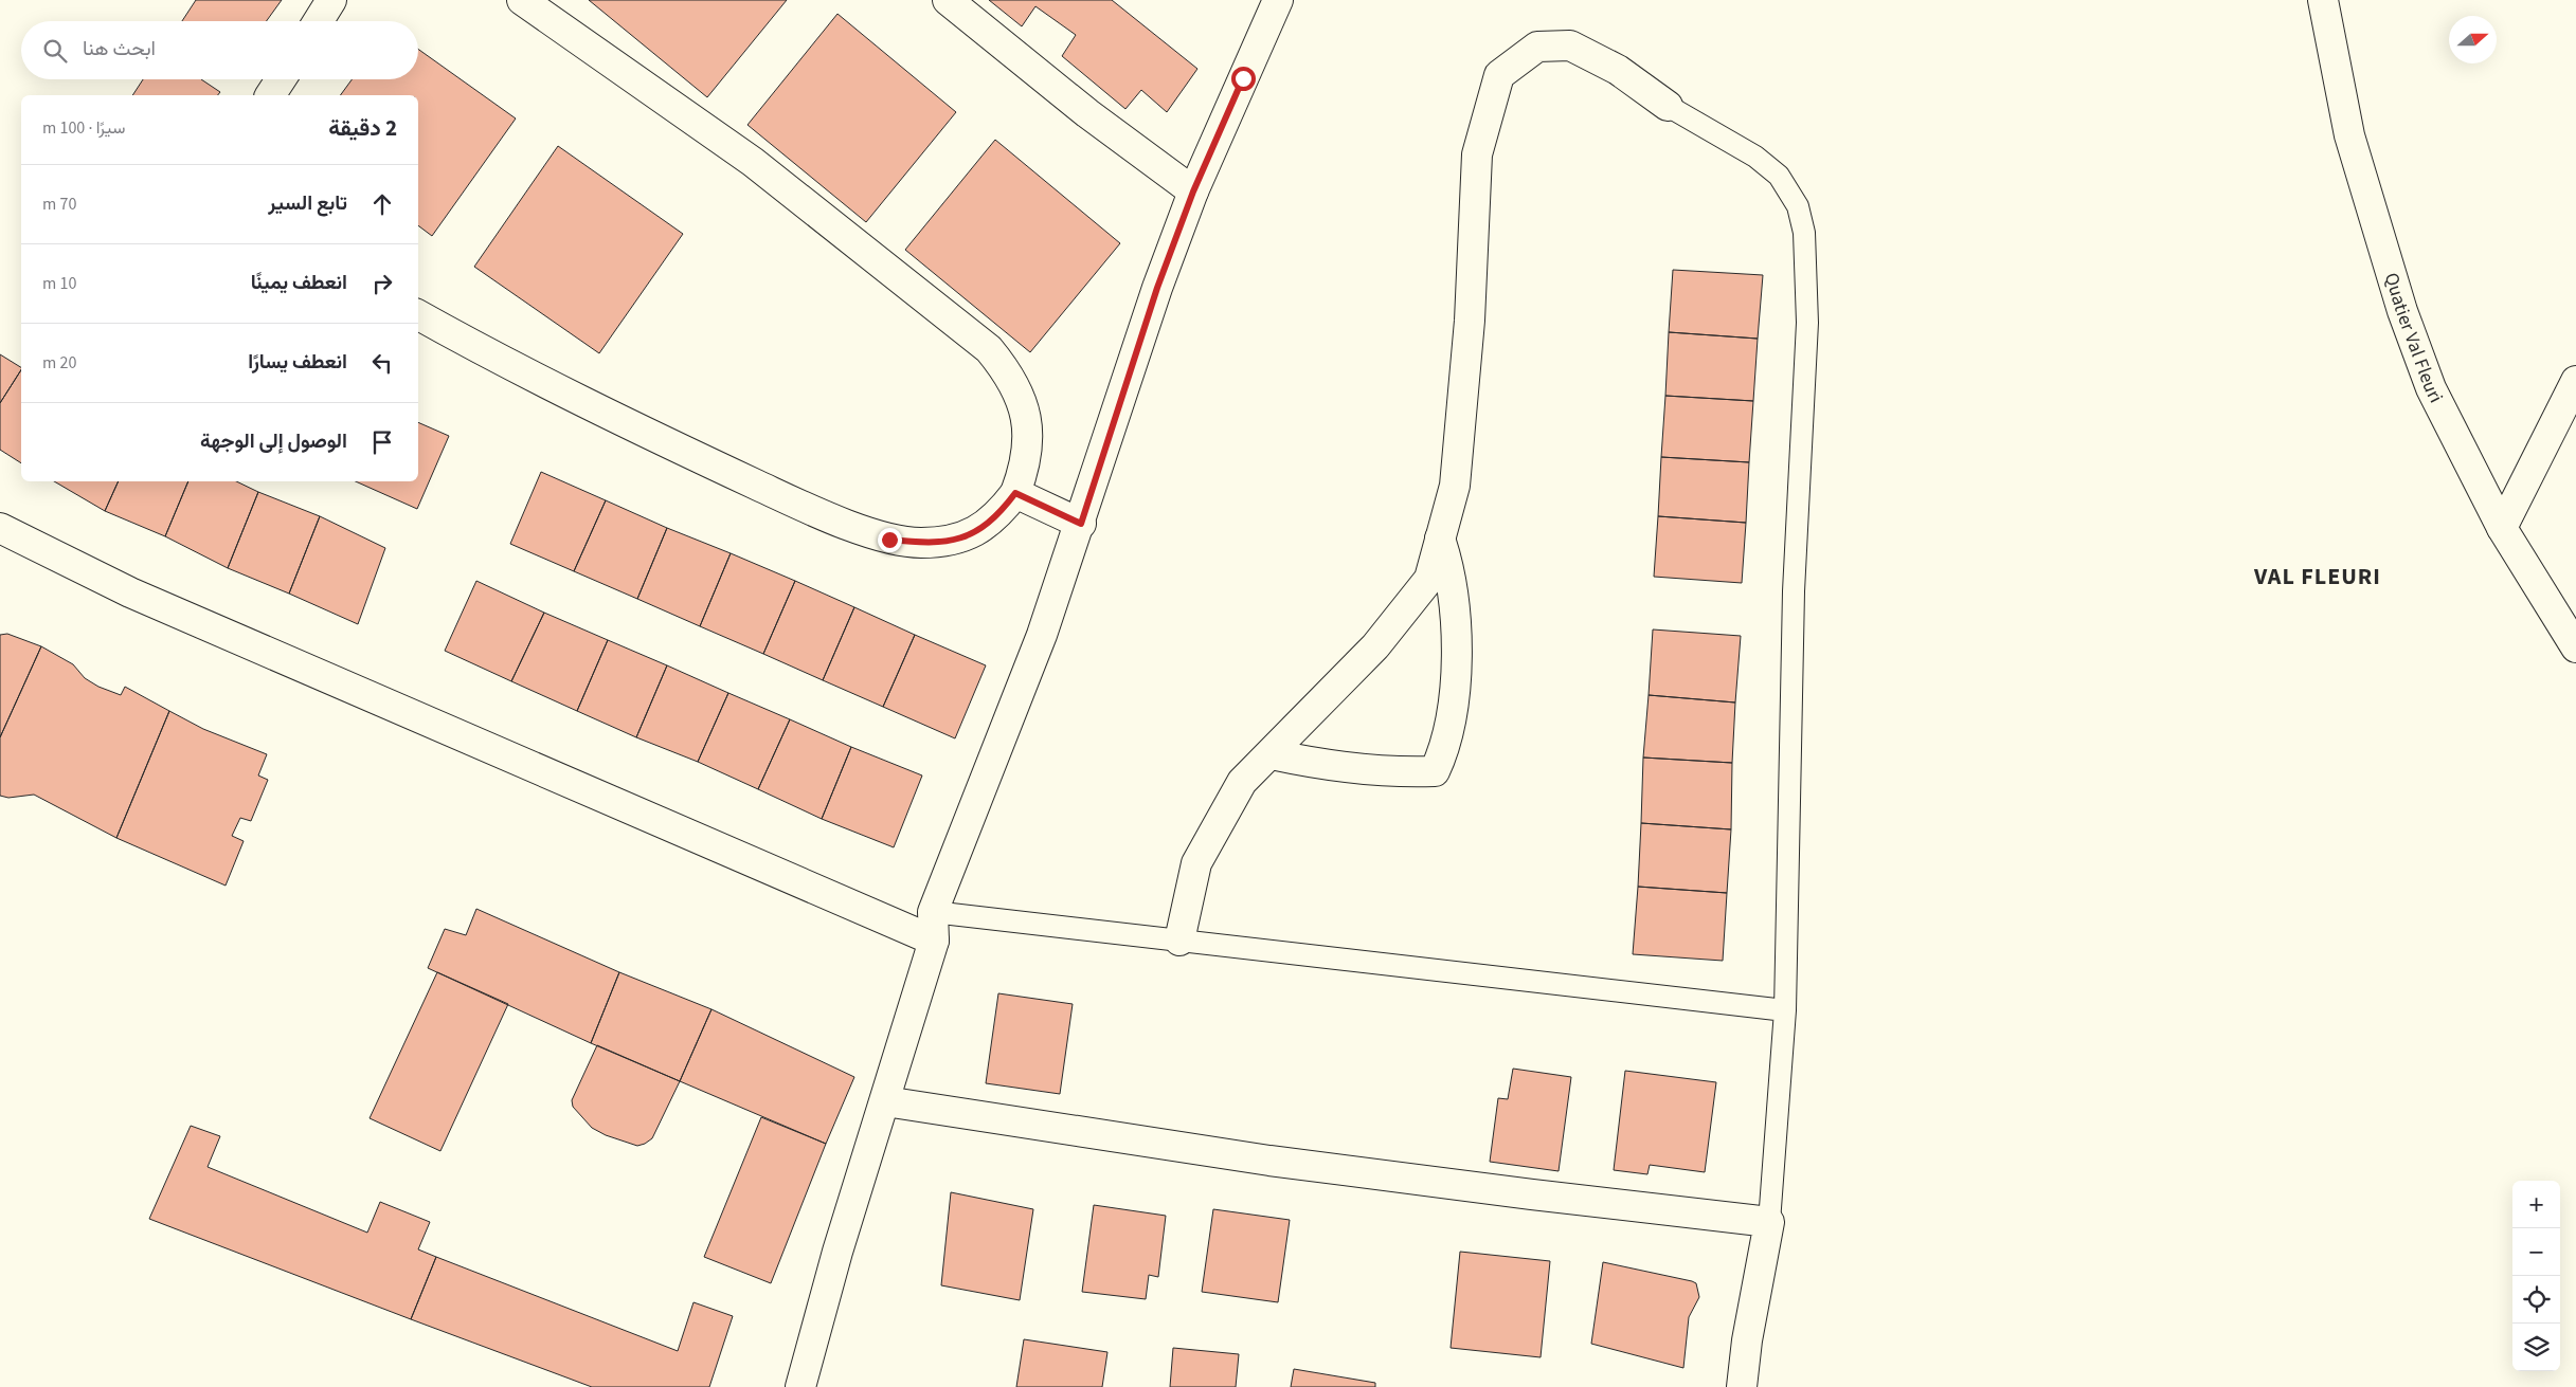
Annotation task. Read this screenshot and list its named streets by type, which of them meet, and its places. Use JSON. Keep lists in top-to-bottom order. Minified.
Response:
{"streets":{"street":["Quatier Val Fleuri"]},"districts":["VAL FLEURI"],"north":"right","page":{"search":"ابحث هنا","heading":["2 دقيقة","سيرًا · 100 m"],"list":[["تابع السير","70 m"],["انعطف يمينًا","10 m"],["انعطف يسارًا","20 m"],"الوصول إلى الوجهة"],"map_buttons":["+","−"]}}
